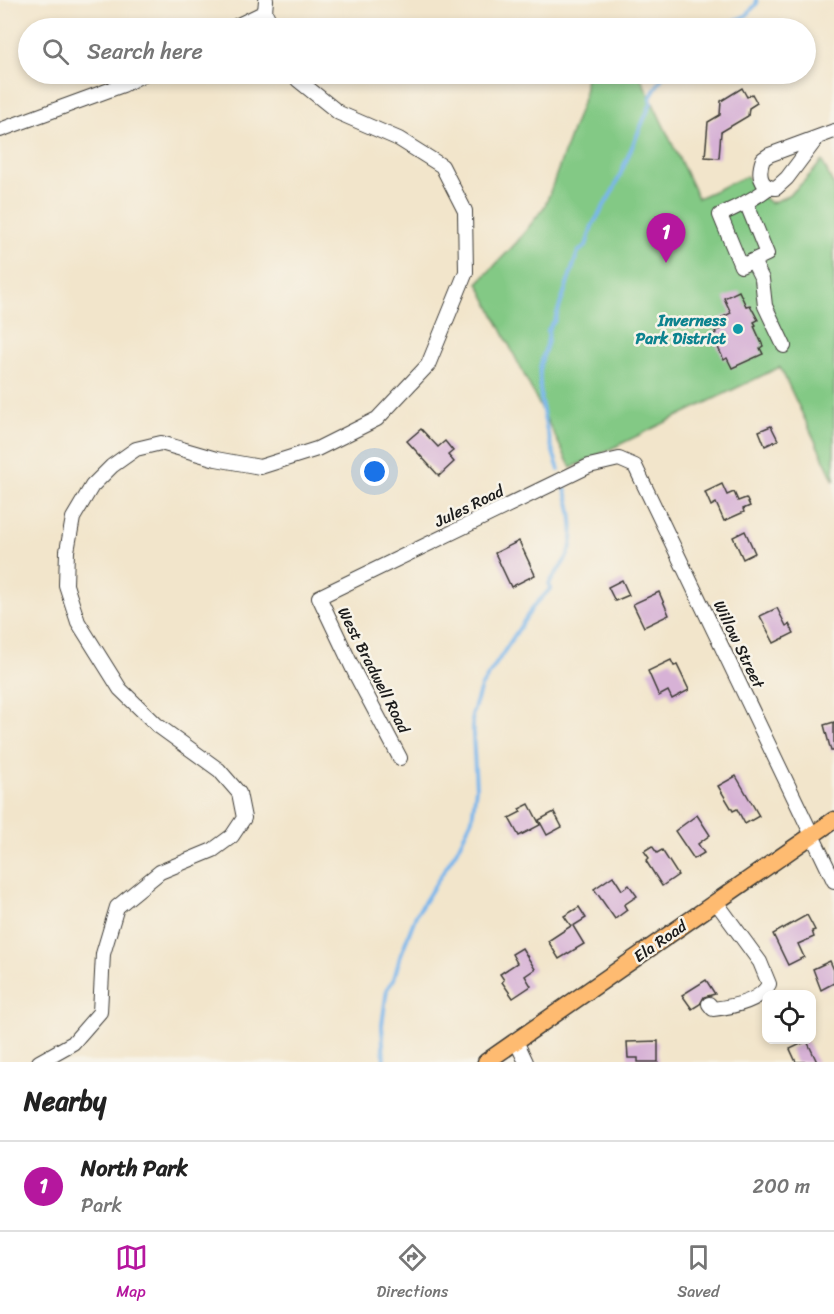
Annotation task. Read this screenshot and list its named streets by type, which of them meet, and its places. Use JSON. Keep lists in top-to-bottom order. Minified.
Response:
{"streets":{"main road":["Ela Road"],"street":["Jules Road","Willow Street","West Bradwell Road"]},"crossings":[["Jules Road","Willow Street"],["Jules Road","West Bradwell Road"],["Willow Street","Ela Road"]],"places":["Inverness Park District"],"page":{"search":"Search here","pins":"1","heading":"Nearby","list":[{"mark":"1","name":"North Park","note":"Park","value":"200 m"}],"nav":["Map","Directions","Saved"]}}
